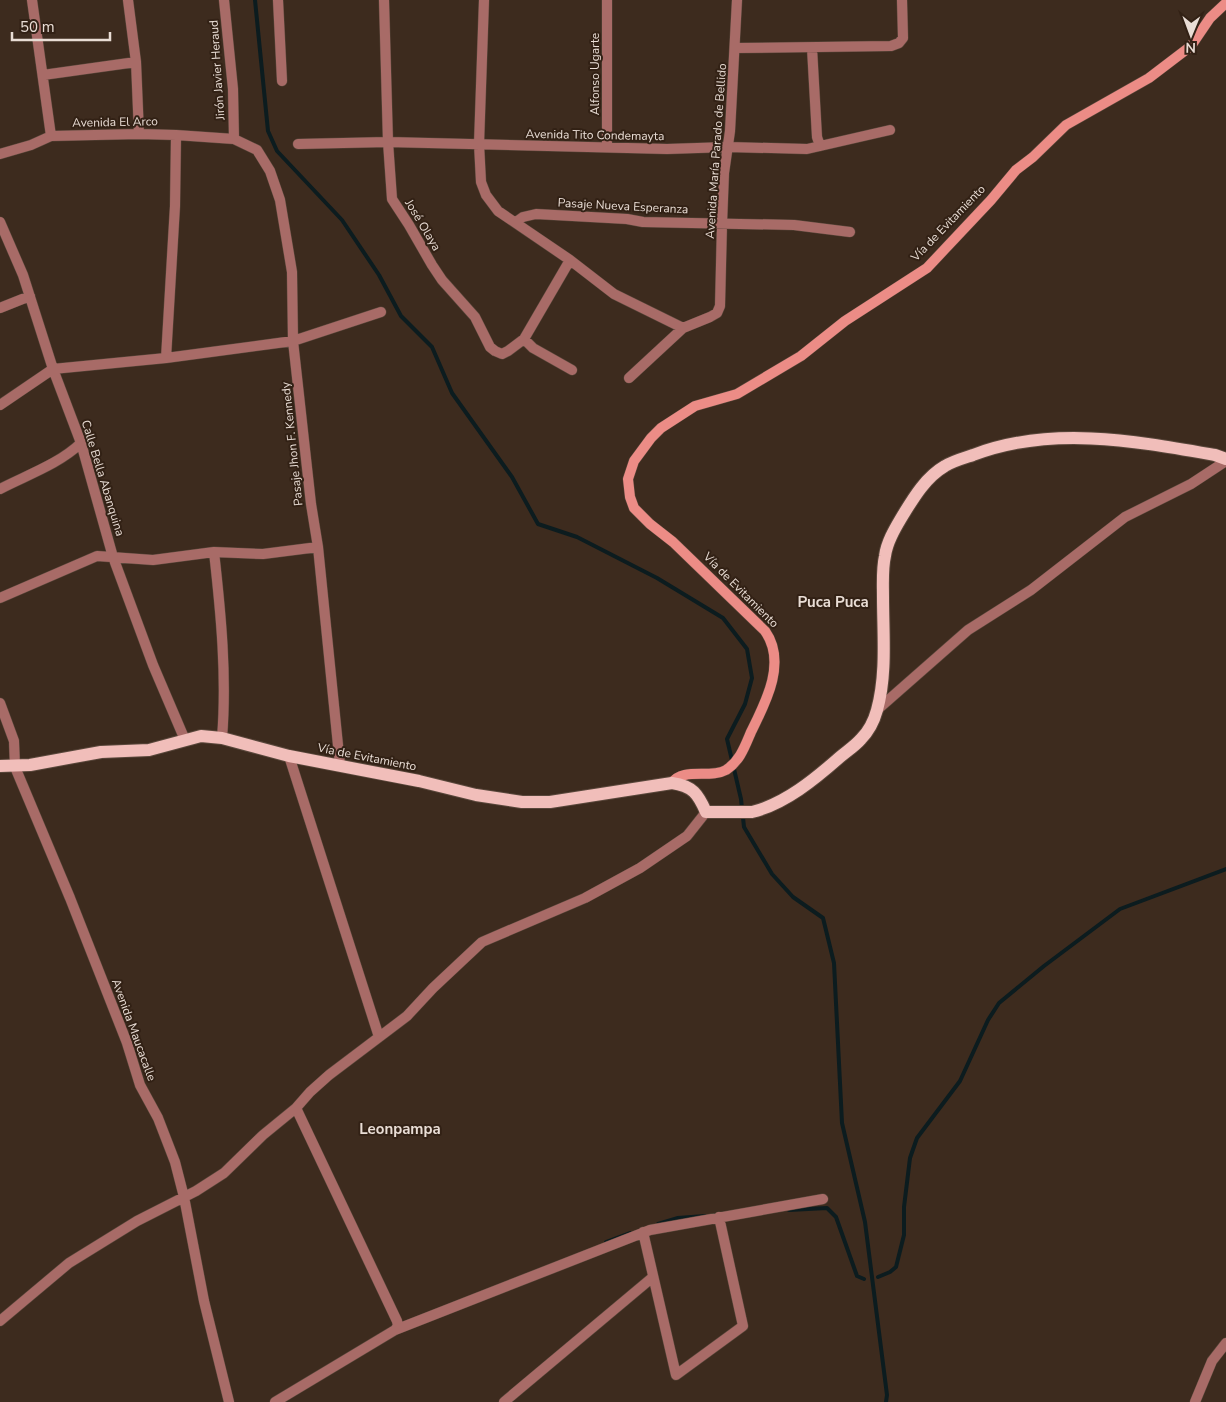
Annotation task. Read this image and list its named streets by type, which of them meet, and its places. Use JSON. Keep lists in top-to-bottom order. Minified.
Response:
{"streets":{"main road":["Vía de Evitamiento"],"street":["Jirón Javier Heraud","Alfonso Ugarte","Avenida El Arco","Avenida Tito Condemayta","Avenida María Parado de Bellido","Pasaje Nueva Esperanza","José Olaya","Pasaje Jhon F. Kennedy","Calle Bella Abanquina","Avenida Maucacalle"]},"crossings":[["Jirón Javier Heraud","Avenida El Arco"],["Jirón Javier Heraud","Pasaje Jhon F. Kennedy"],["Alfonso Ugarte","Avenida Tito Condemayta"],["Avenida El Arco","Pasaje Jhon F. Kennedy"],["Avenida Tito Condemayta","Avenida María Parado de Bellido"],["Avenida Tito Condemayta","José Olaya"],["Avenida María Parado de Bellido","Pasaje Nueva Esperanza"],["Vía de Evitamiento","Pasaje Jhon F. Kennedy"],["Vía de Evitamiento","Calle Bella Abanquina"],["Vía de Evitamiento","Avenida Maucacalle"]],"districts":["Puca Puca","Leonpampa"],"scale_bar":"50 m","north":"bottom"}
